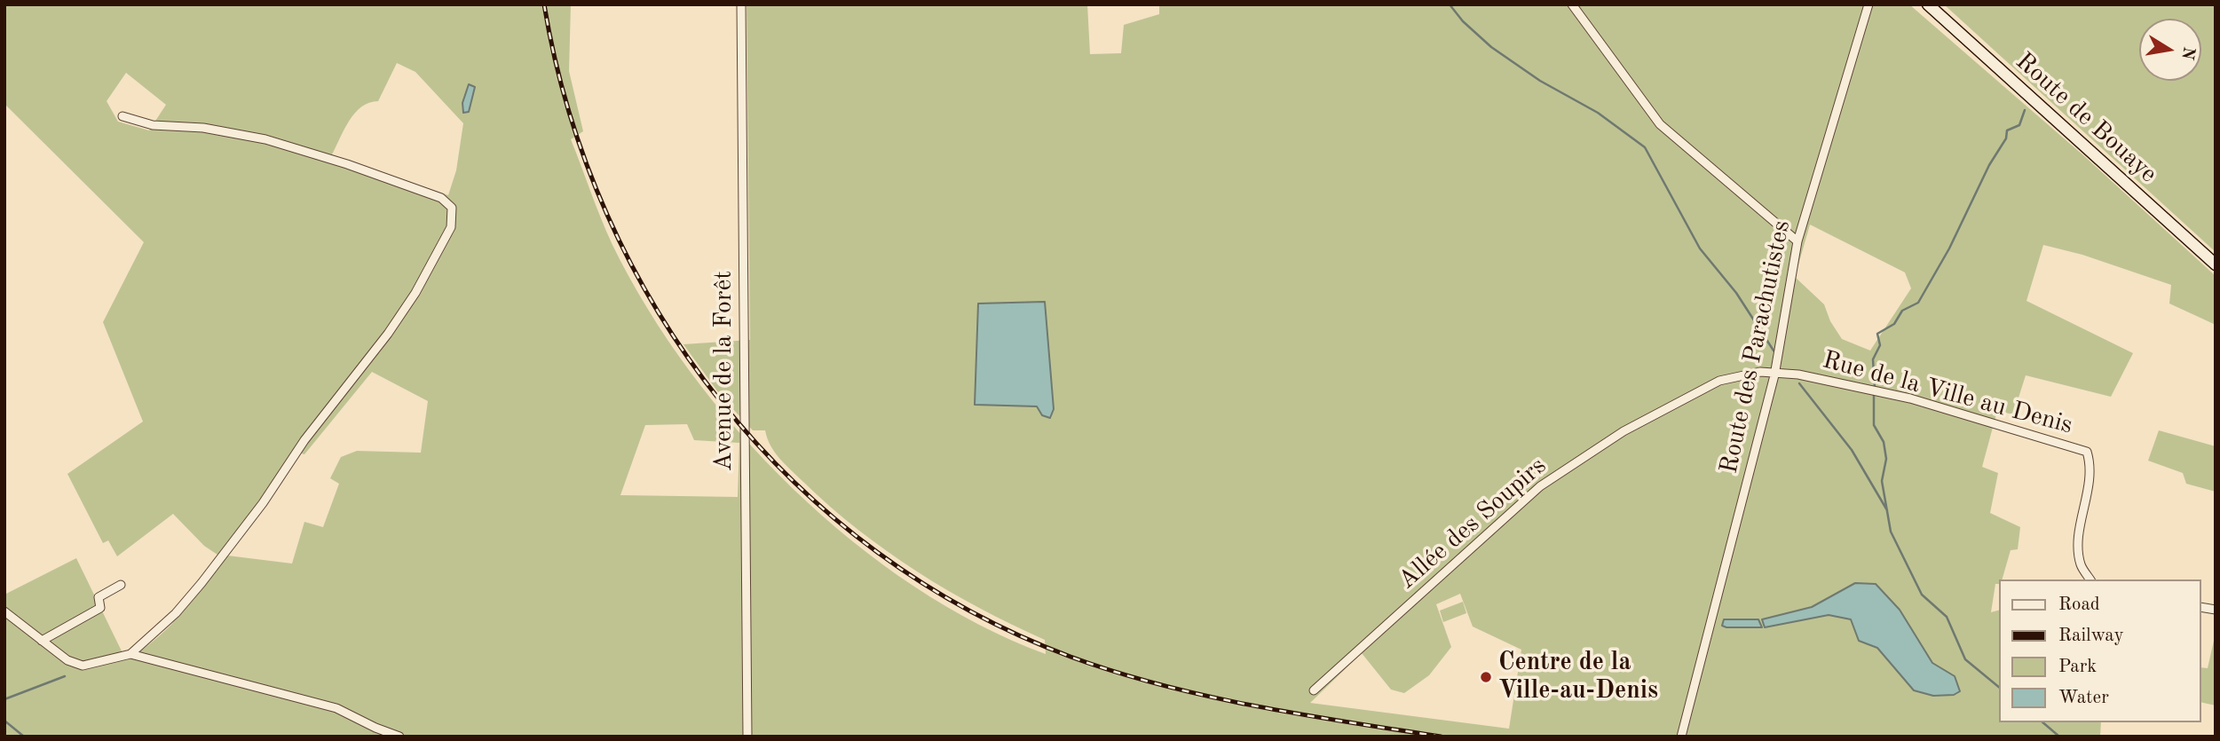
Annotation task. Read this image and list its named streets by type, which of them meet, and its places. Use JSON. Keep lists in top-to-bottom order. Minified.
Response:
{"streets":{"main road":["Route de Bouaye"],"street":["Route des Parachutistes","Avenue de la Forêt","Rue de la Ville au Denis","Allée des Soupirs"]},"crossings":[["Route des Parachutistes","Rue de la Ville au Denis"],["Route des Parachutistes","Allée des Soupirs"],["Rue de la Ville au Denis","Allée des Soupirs"]],"places":["Centre de la Ville-au-Denis"],"legend":["Road","Railway","Park","Water"],"north":"right"}
